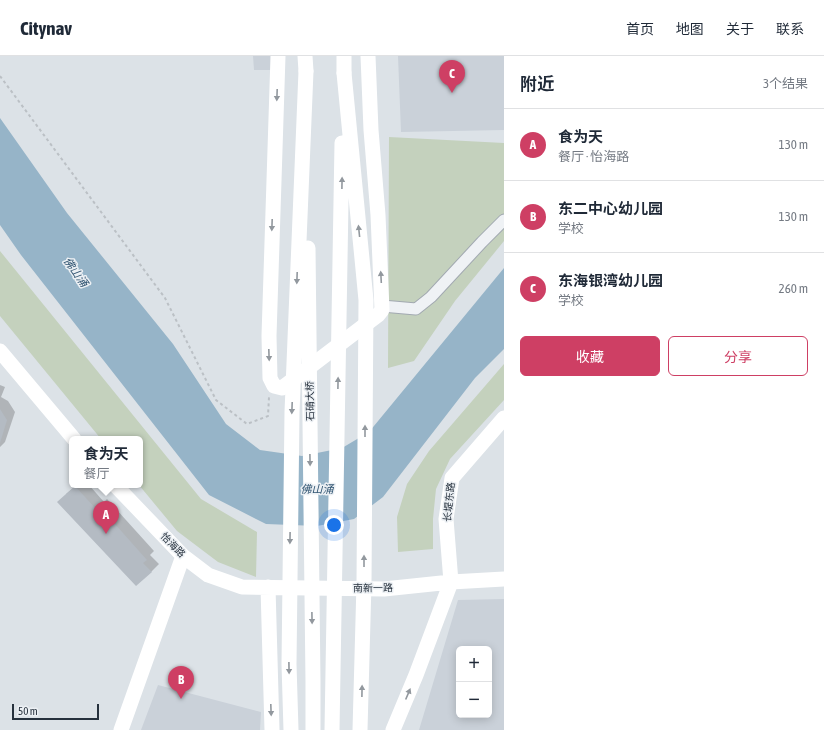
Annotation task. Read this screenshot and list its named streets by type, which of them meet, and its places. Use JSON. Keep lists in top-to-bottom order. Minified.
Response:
{"streets":{"main road":["石𬒔大桥","长堤东路","怡海路","南新一路"]},"crossings":[["长堤东路","南新一路"],["怡海路","南新一路"]],"water":["佛山涌"],"scale_bar":"50 m","page":{"header":"Citynav","nav":["首页","地图","关于","联系"],"heading":["附近","3个结果"],"pins":["C","A","B"],"list":[{"mark":"A","name":"食为天","note":"餐厅 · 怡海路","value":"130 m"},{"mark":"B","name":"东二中心幼儿园","note":"学校","value":"130 m"},{"mark":"C","name":"东海银湾幼儿园","note":"学校","value":"260 m"}],"buttons":["收藏","分享"],"popup":["食为天","餐厅"],"map_buttons":["+","−"],"scale":"50 m"}}
